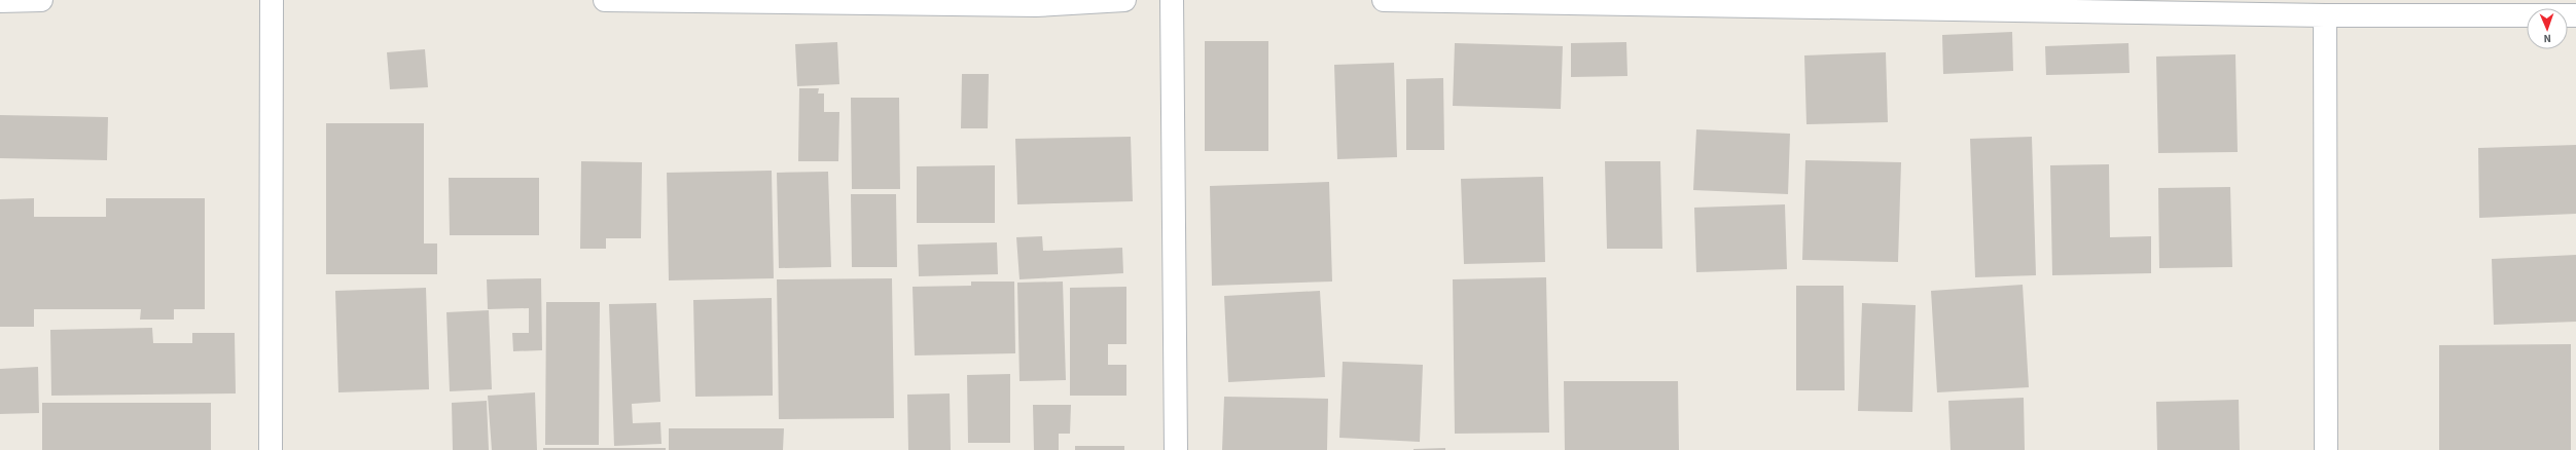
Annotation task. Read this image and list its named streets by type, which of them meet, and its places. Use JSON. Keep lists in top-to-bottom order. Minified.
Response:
{"north":"bottom"}
